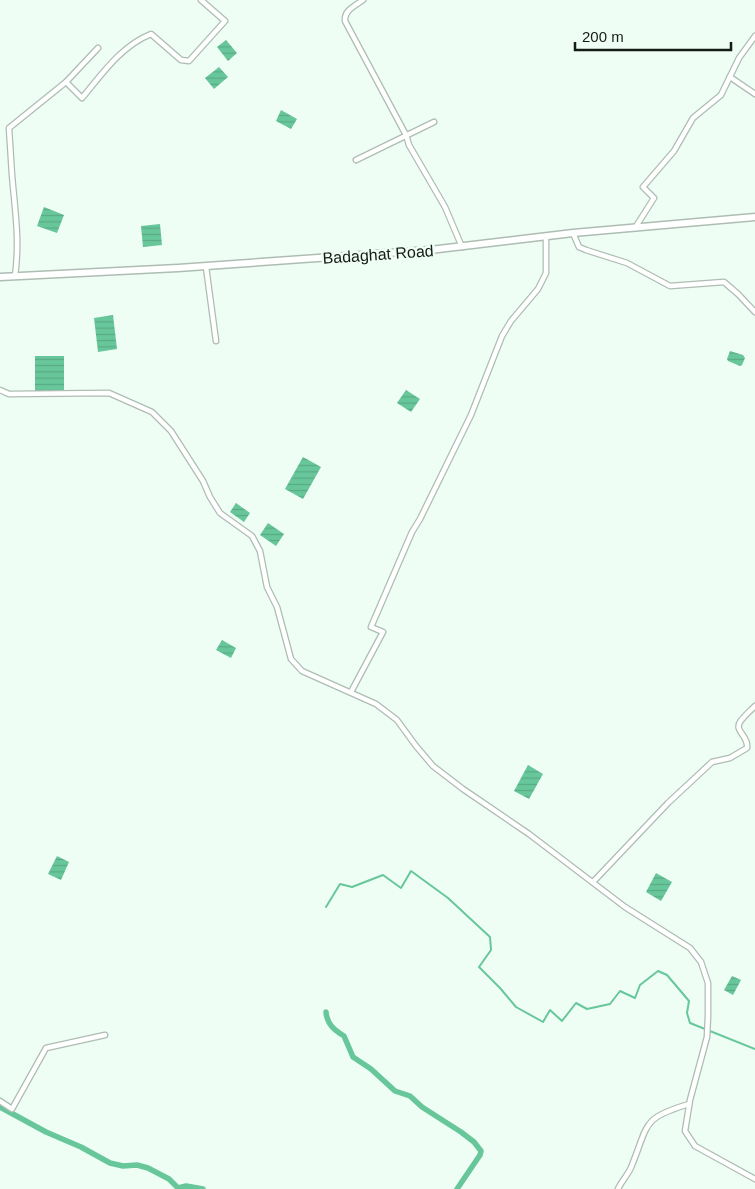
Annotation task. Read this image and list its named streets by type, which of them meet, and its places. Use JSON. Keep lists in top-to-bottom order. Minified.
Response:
{"streets":{"main road":["Badaghat Road"]},"scale_bar":"200 m"}
